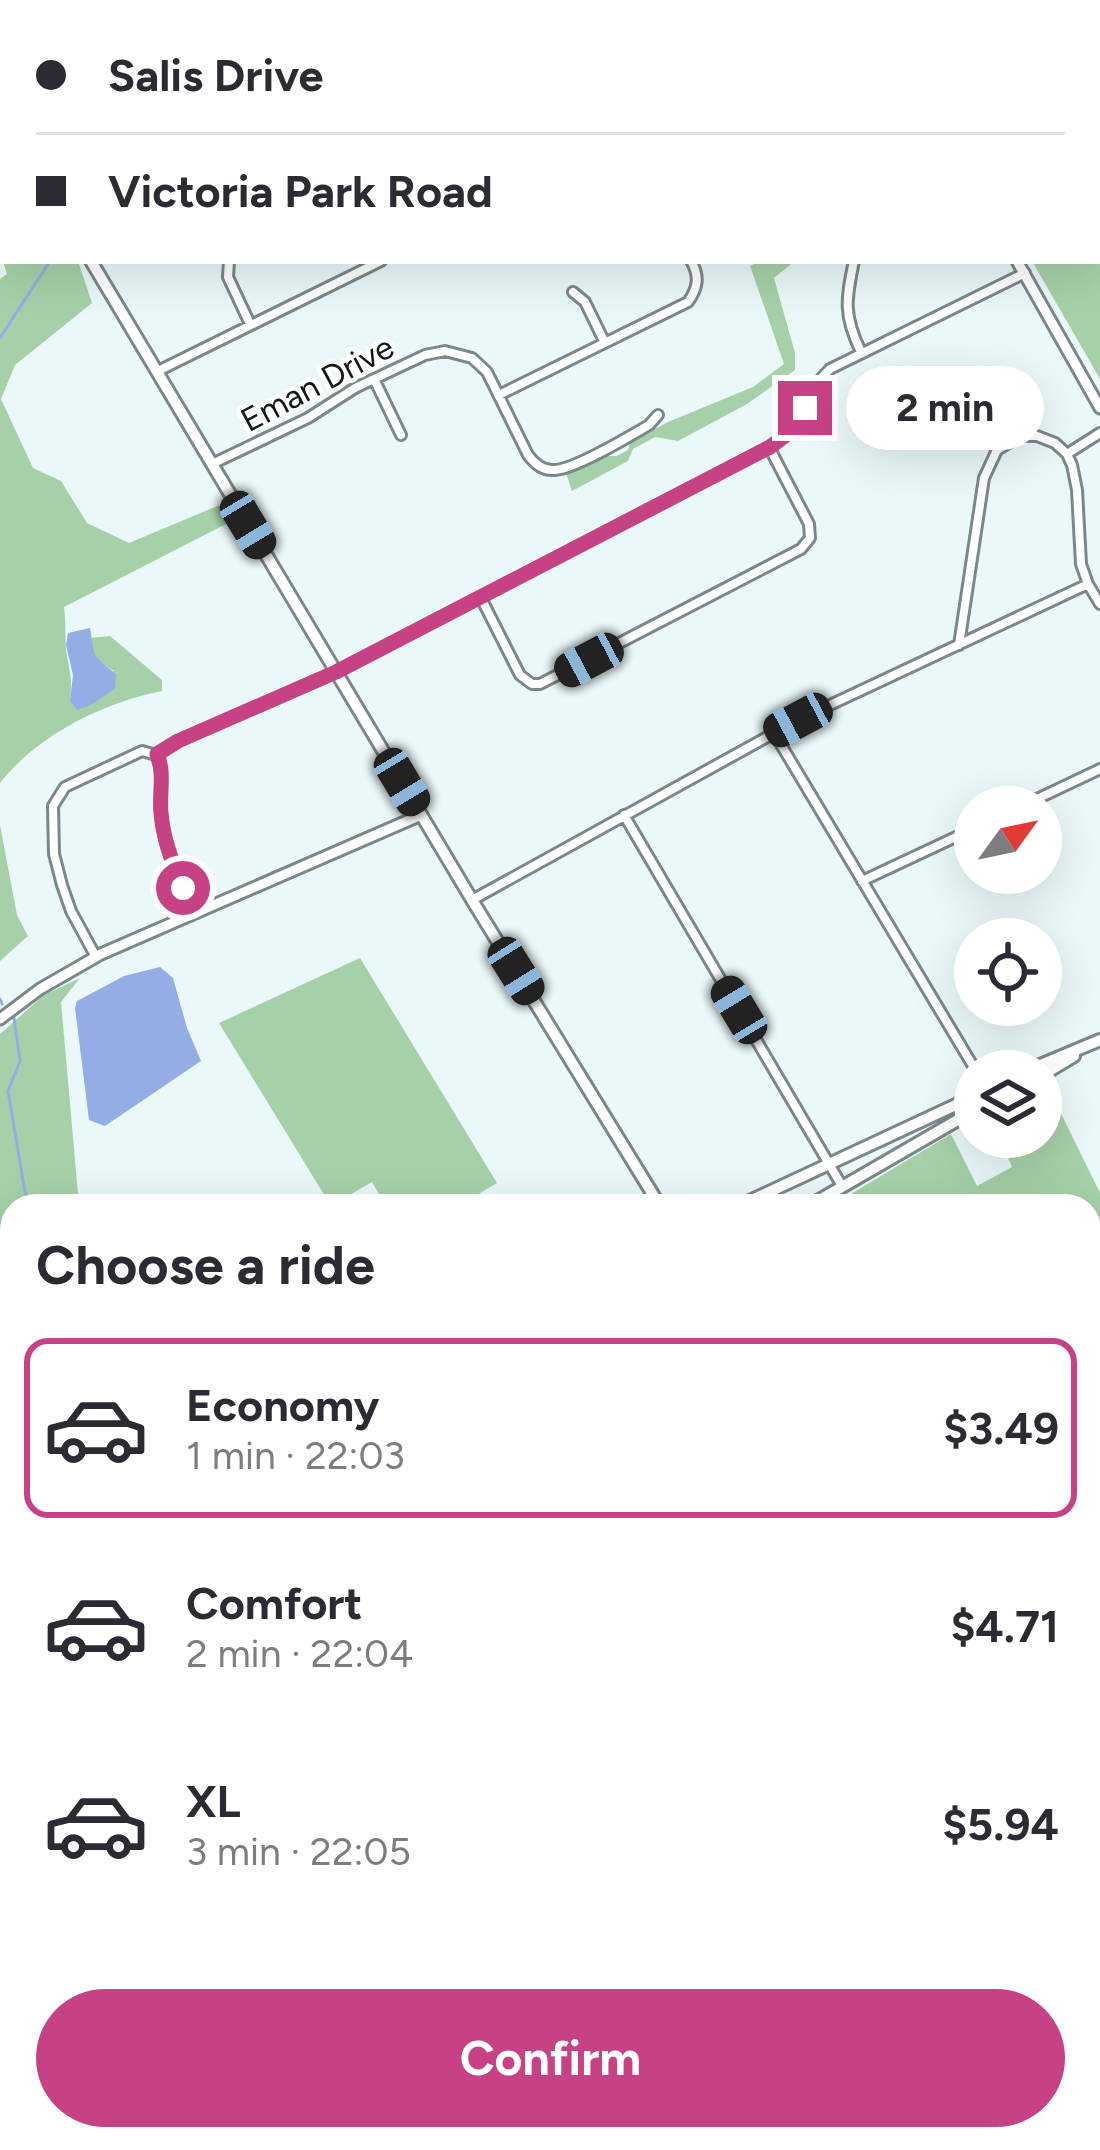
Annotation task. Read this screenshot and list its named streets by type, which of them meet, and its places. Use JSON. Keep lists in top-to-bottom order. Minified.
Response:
{"streets":{"street":["Eman Drive"]},"north":"top right","page":{"banner":["Salis Drive","Victoria Park Road"],"bubble":"2 min","heading":"Choose a ride","list":[{"name":"Economy","note":"1 min · 22:03","value":"$3.49"},{"name":"Comfort","note":"2 min · 22:04","value":"$4.71"},{"name":"XL","note":"3 min · 22:05","value":"$5.94"}],"buttons":"Confirm"}}
